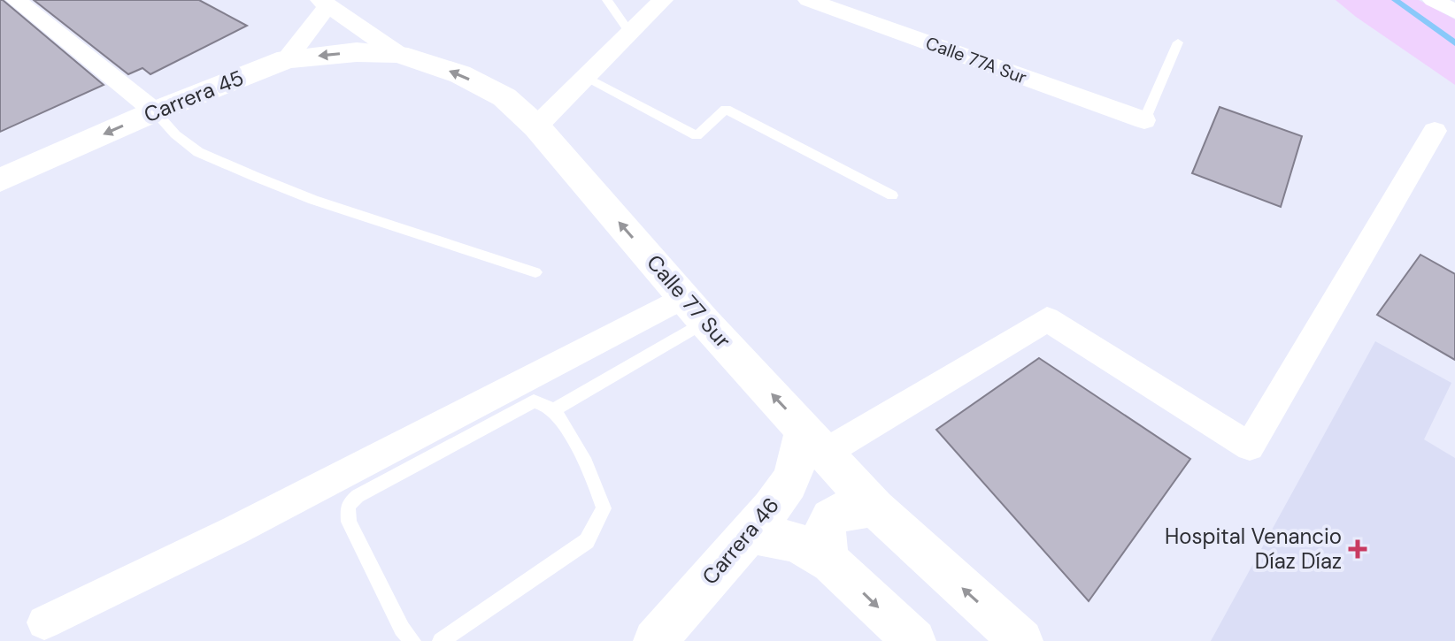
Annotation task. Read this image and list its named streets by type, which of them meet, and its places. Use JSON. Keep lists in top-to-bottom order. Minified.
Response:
{"streets":{"street":["Calle 77A Sur","Carrera 45","Calle 77 Sur","Carrera 46"]},"crossings":[["Carrera 45","Calle 77 Sur"],["Calle 77 Sur","Carrera 46"]],"one_way":["Carrera 45","Calle 77 Sur"],"places":{"health":["Hospital Venancio Díaz Díaz"]}}
